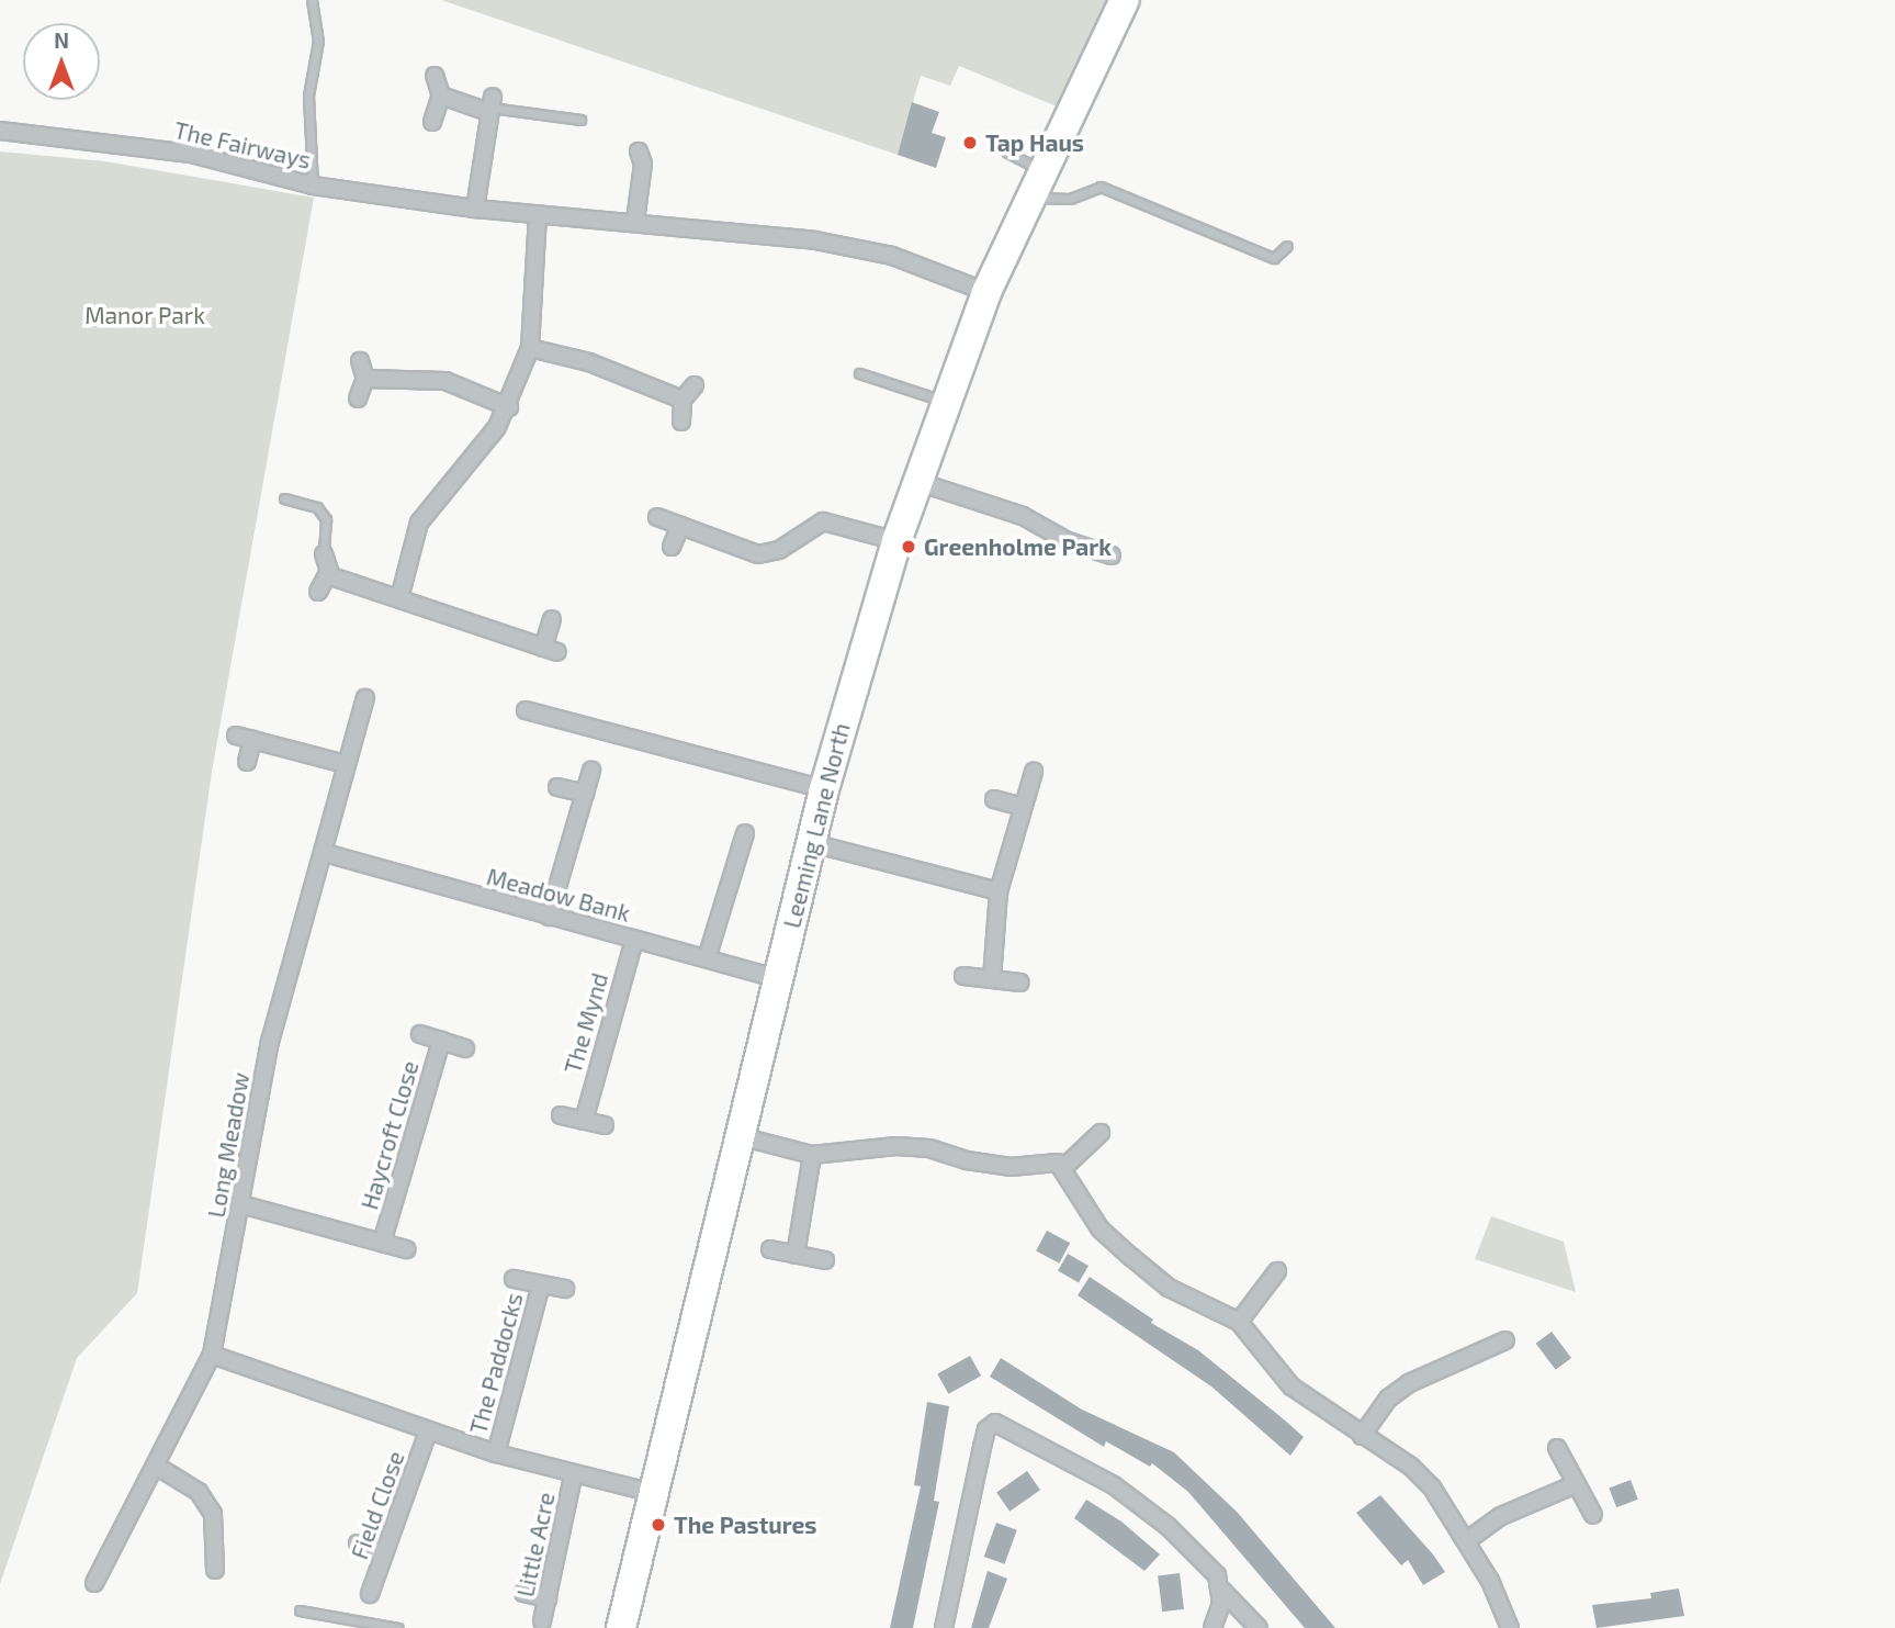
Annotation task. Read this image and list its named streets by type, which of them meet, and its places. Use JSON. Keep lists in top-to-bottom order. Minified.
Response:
{"streets":{"highway":["Leeming Lane North"],"street":["The Fairways","Meadow Bank","The Mynd","Haycroft Close","Long Meadow","The Paddocks","Field Close","Little Acre"]},"crossings":[["The Fairways","Leeming Lane North"],["Leeming Lane North","Meadow Bank"],["Meadow Bank","The Mynd"],["Meadow Bank","Long Meadow"],["Haycroft Close","Long Meadow"]],"parks":["Manor Park"],"places":["Tap Haus","Greenholme Park","The Pastures"],"north":"top"}
